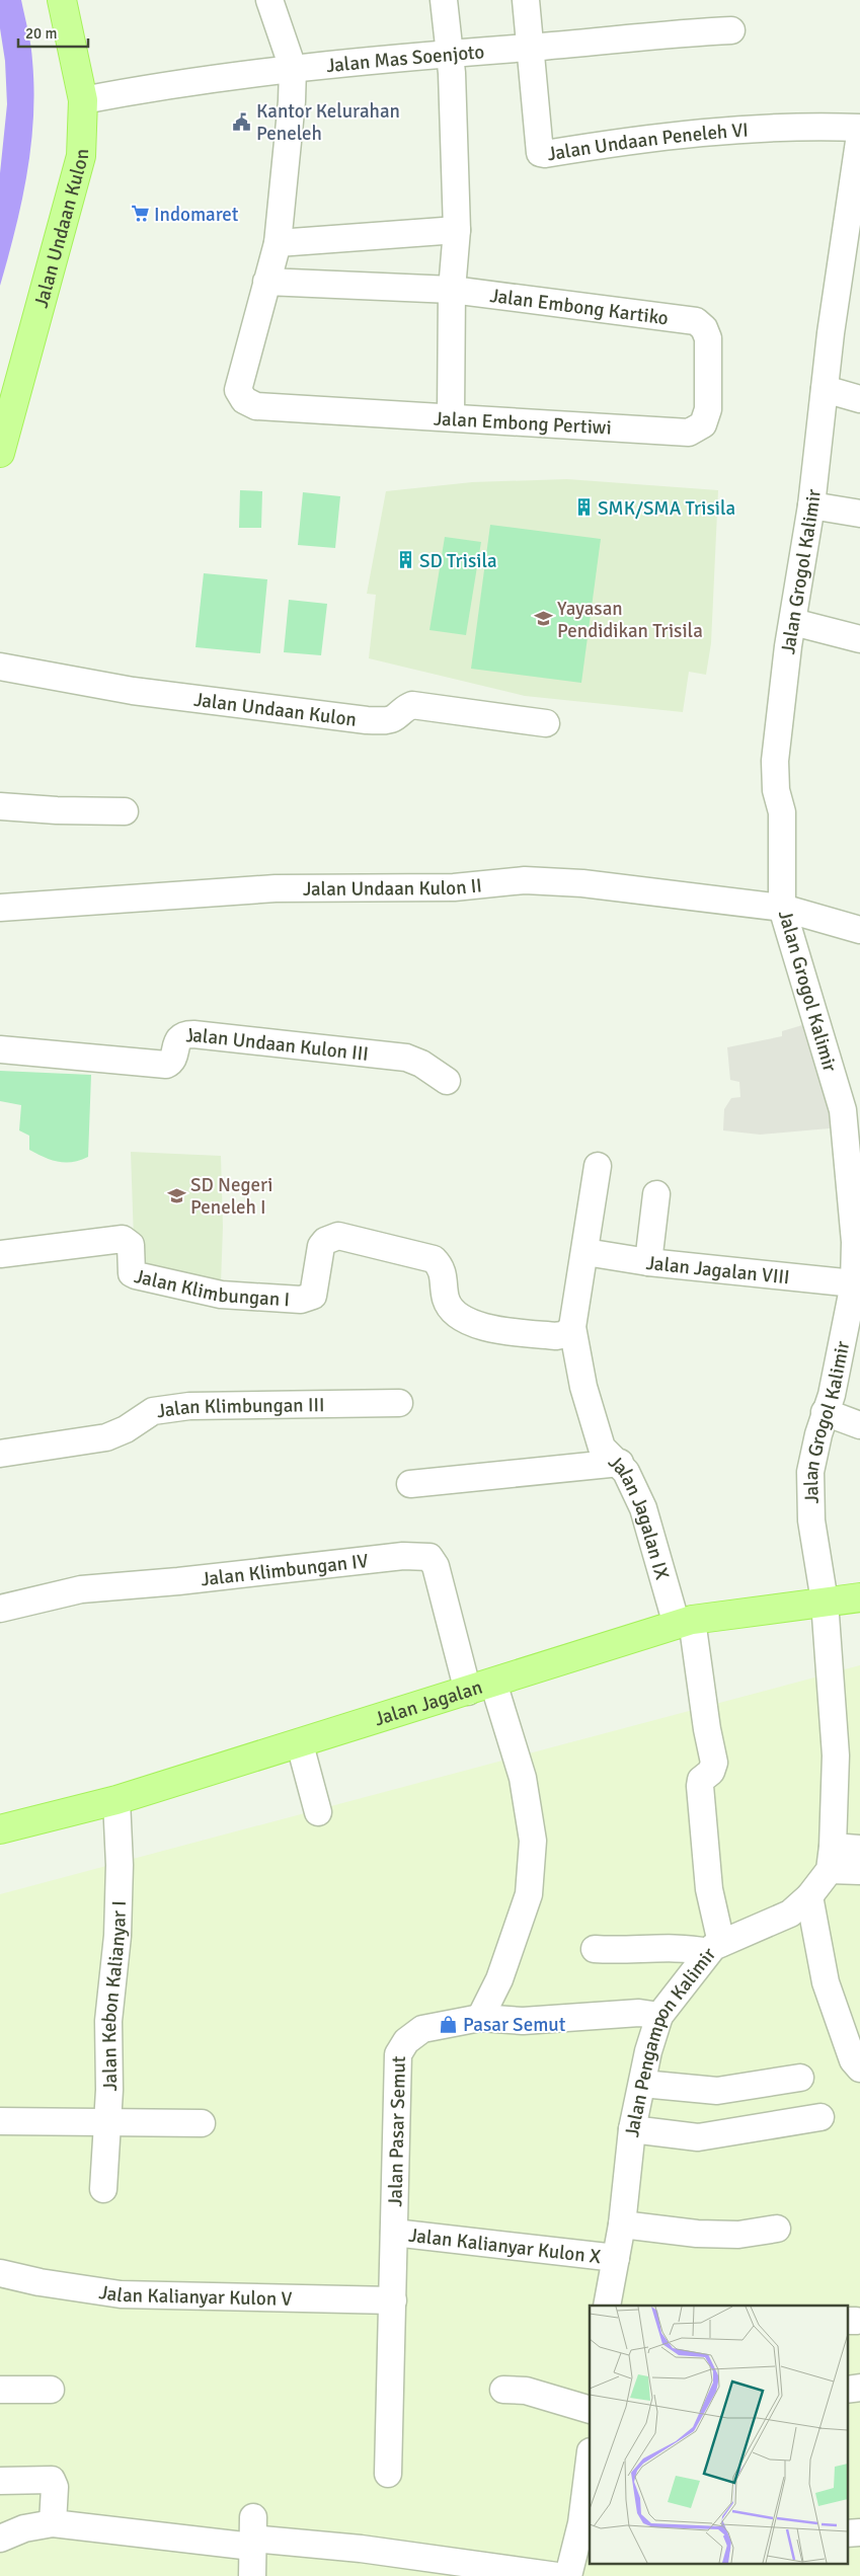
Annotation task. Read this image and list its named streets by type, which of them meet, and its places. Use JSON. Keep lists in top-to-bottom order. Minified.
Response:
{"streets":{"main road":["Jalan Undaan Kulon","Jalan Jagalan"],"street":["Jalan Mas Soenjoto","Jalan Undaan Peneleh VI","Jalan Embong Kartiko","Jalan Embong Pertiwi","Jalan Grogol Kalimir","Jalan Undaan Kulon II","Jalan Undaan Kulon III","Jalan Jagalan VIII","Jalan Klimbungan I","Jalan Klimbungan III","Jalan Jagalan IX","Jalan Klimbungan IV","Jalan Kebon Kalianyar I","Jalan Pengampon Kalimir","Jalan Pasar Semut","Jalan Kalianyar Kulon X","Jalan Kalianyar Kulon V"]},"crossings":[["Jalan Mas Soenjoto","Jalan Undaan Peneleh VI"],["Jalan Mas Soenjoto","Jalan Undaan Kulon"],["Jalan Embong Kartiko","Jalan Embong Pertiwi"],["Jalan Grogol Kalimir","Jalan Undaan Kulon II"],["Jalan Grogol Kalimir","Jalan Jagalan VIII"],["Jalan Grogol Kalimir","Jalan Jagalan"],["Jalan Klimbungan I","Jalan Jagalan IX"],["Jalan Jagalan IX","Jalan Jagalan"],["Jalan Jagalan IX","Jalan Pengampon Kalimir"],["Jalan Klimbungan IV","Jalan Jagalan"],["Jalan Jagalan","Jalan Kebon Kalianyar I"],["Jalan Pengampon Kalimir","Jalan Pasar Semut"],["Jalan Pengampon Kalimir","Jalan Kalianyar Kulon X"],["Jalan Pasar Semut","Jalan Kalianyar Kulon X"],["Jalan Pasar Semut","Jalan Kalianyar Kulon V"]],"places":{"public building":["Kantor Kelurahan Peneleh"],"supermarket":["Indomaret"],"building":["SMK/SMA Trisila","SD Trisila"],"school or university":["Yayasan Pendidikan Trisila","SD Negeri Peneleh I"],"shop":["Pasar Semut"]},"scale_bar":"20 m"}
